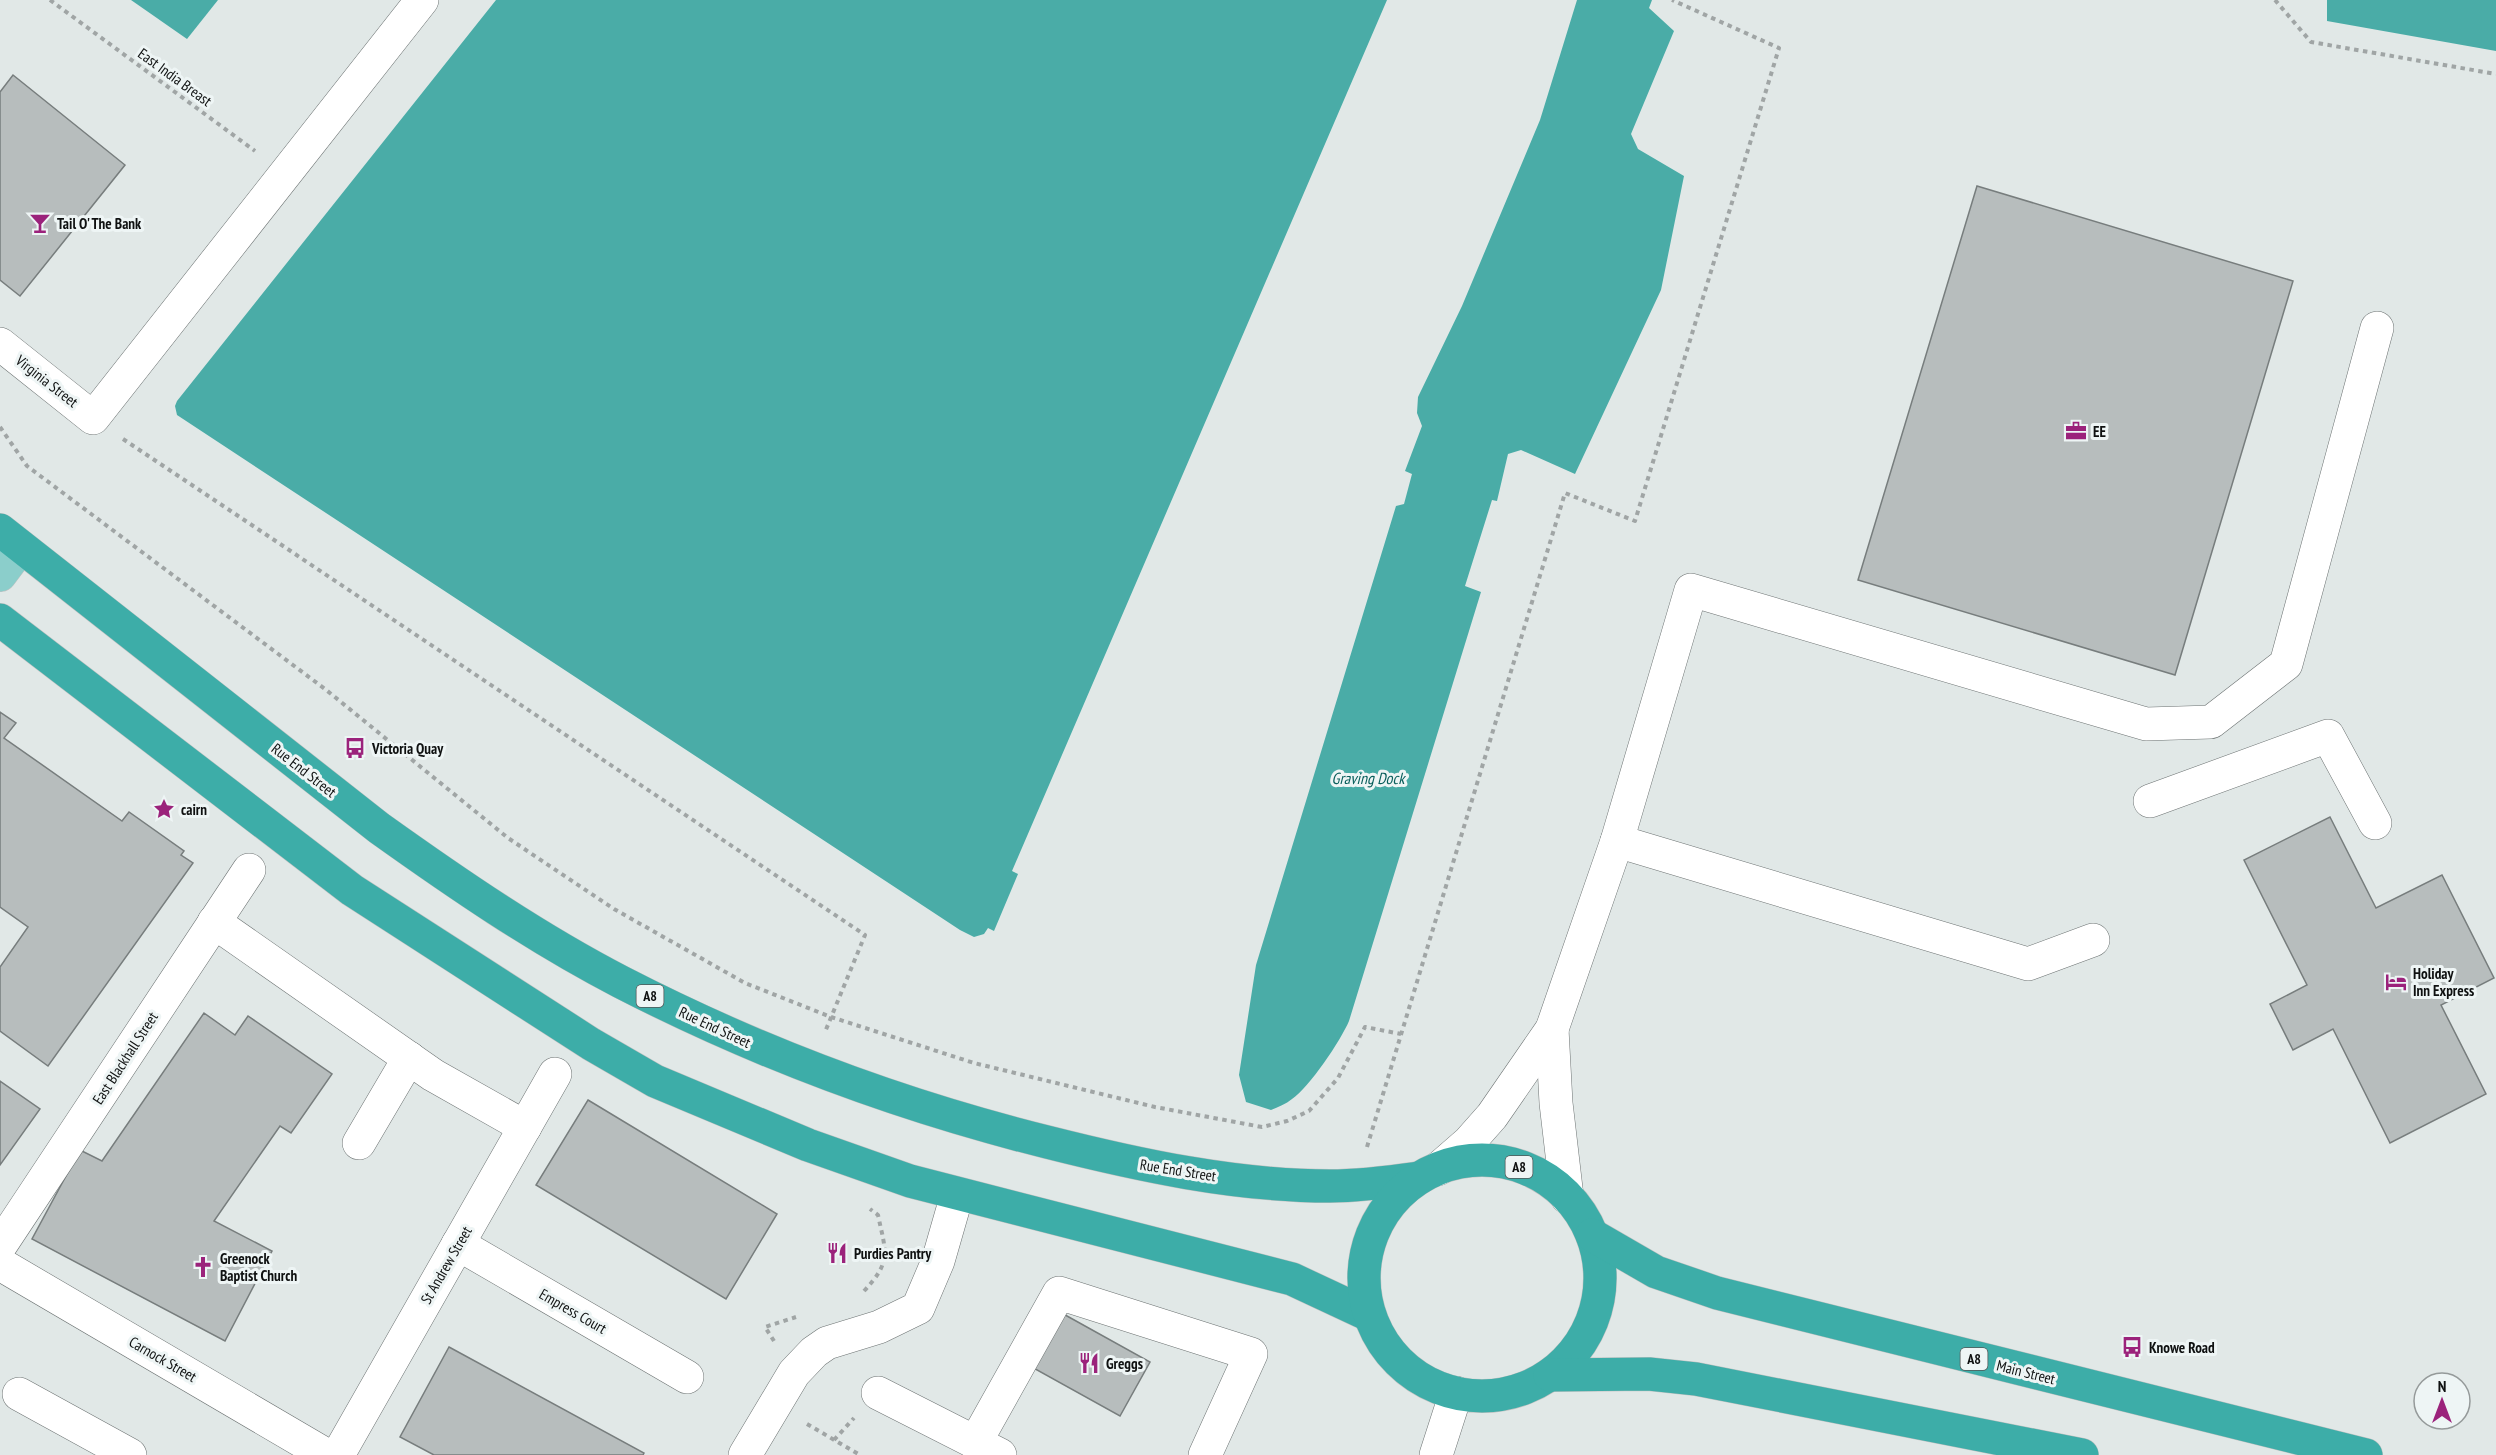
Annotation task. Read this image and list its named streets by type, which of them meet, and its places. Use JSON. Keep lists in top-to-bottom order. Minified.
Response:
{"streets":{"highway":["Rue End Street","A8","Main Street"],"street":["Virginia Street","East Blackhall Street","St Andrew Street","Empress Court","Carnock Street"],"path":["East India Breast"]},"crossings":[["Rue End Street","A8"],["A8","Main Street"],["St Andrew Street","Empress Court"]],"water":["Graving Dock"],"places":{"bar":["Tail O' The Bank"],"office":["EE"],"bus stop":["Victoria Quay","Knowe Road"],"place":["cairn"],"hotel":["Holiday Inn Express"],"restaurant":["Purdies Pantry","Greggs"],"church":["Greenock Baptist Church"]},"north":"top"}
